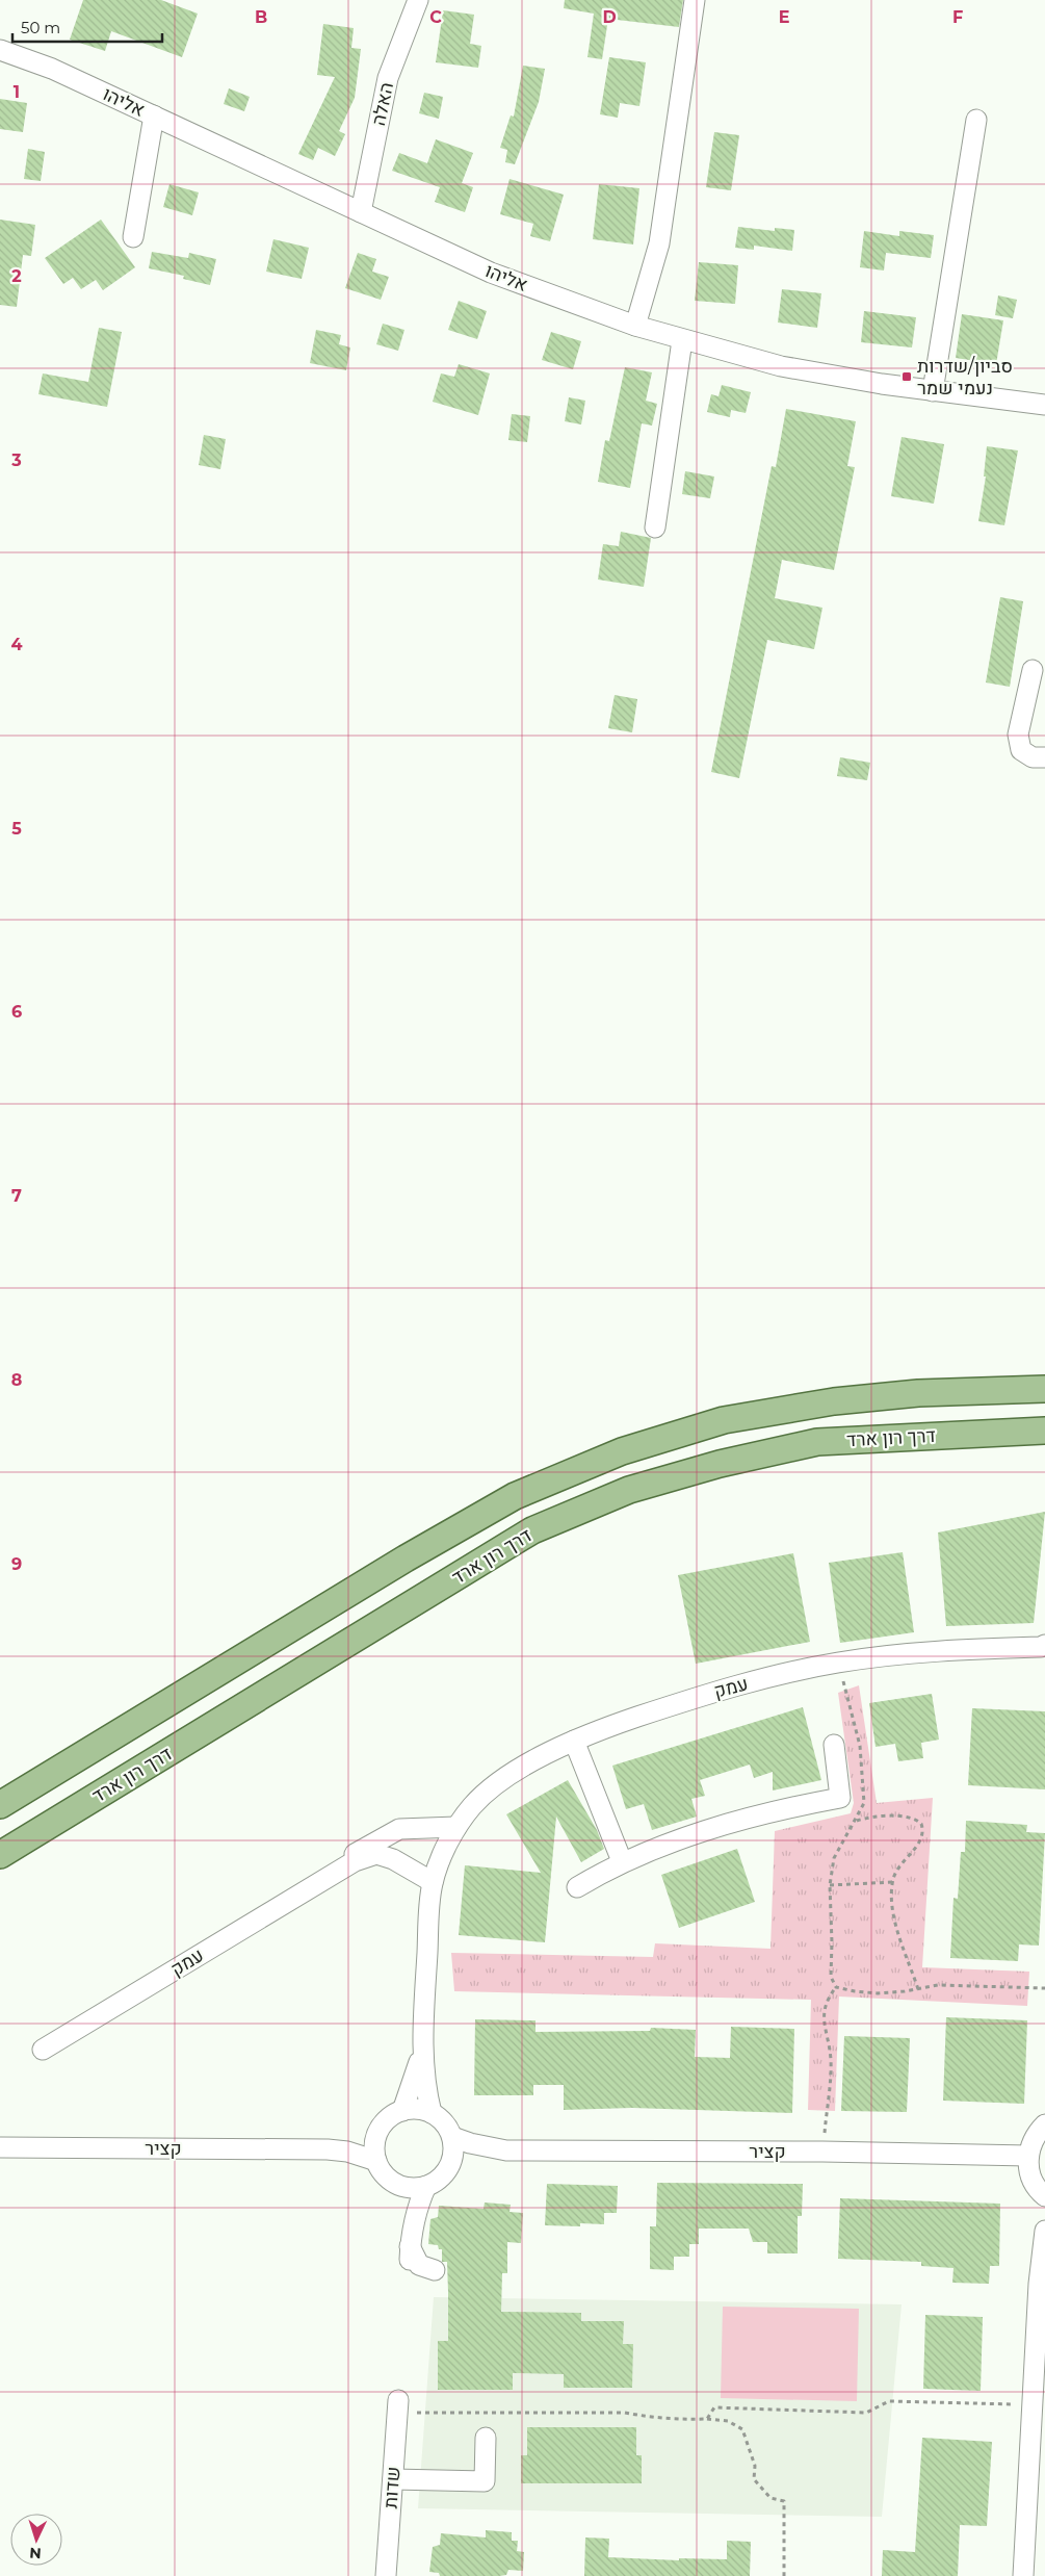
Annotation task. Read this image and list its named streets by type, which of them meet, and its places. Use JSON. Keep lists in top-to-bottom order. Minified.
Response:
{"streets":{"main road":["דרך רון ארד"],"street":["אליהו","האלה","עמק","קציר","שדות"]},"crossings":[["אליהו","האלה"],["עמק","קציר"]],"places":{"transit":["סביון/שדרות נעמי שמר"]},"scale_bar":"50 m","north":"bottom","grid":{"columns":["B","C","D","E","F"],"rows":["1","2","3","4","5","6","7","8","9"]}}
